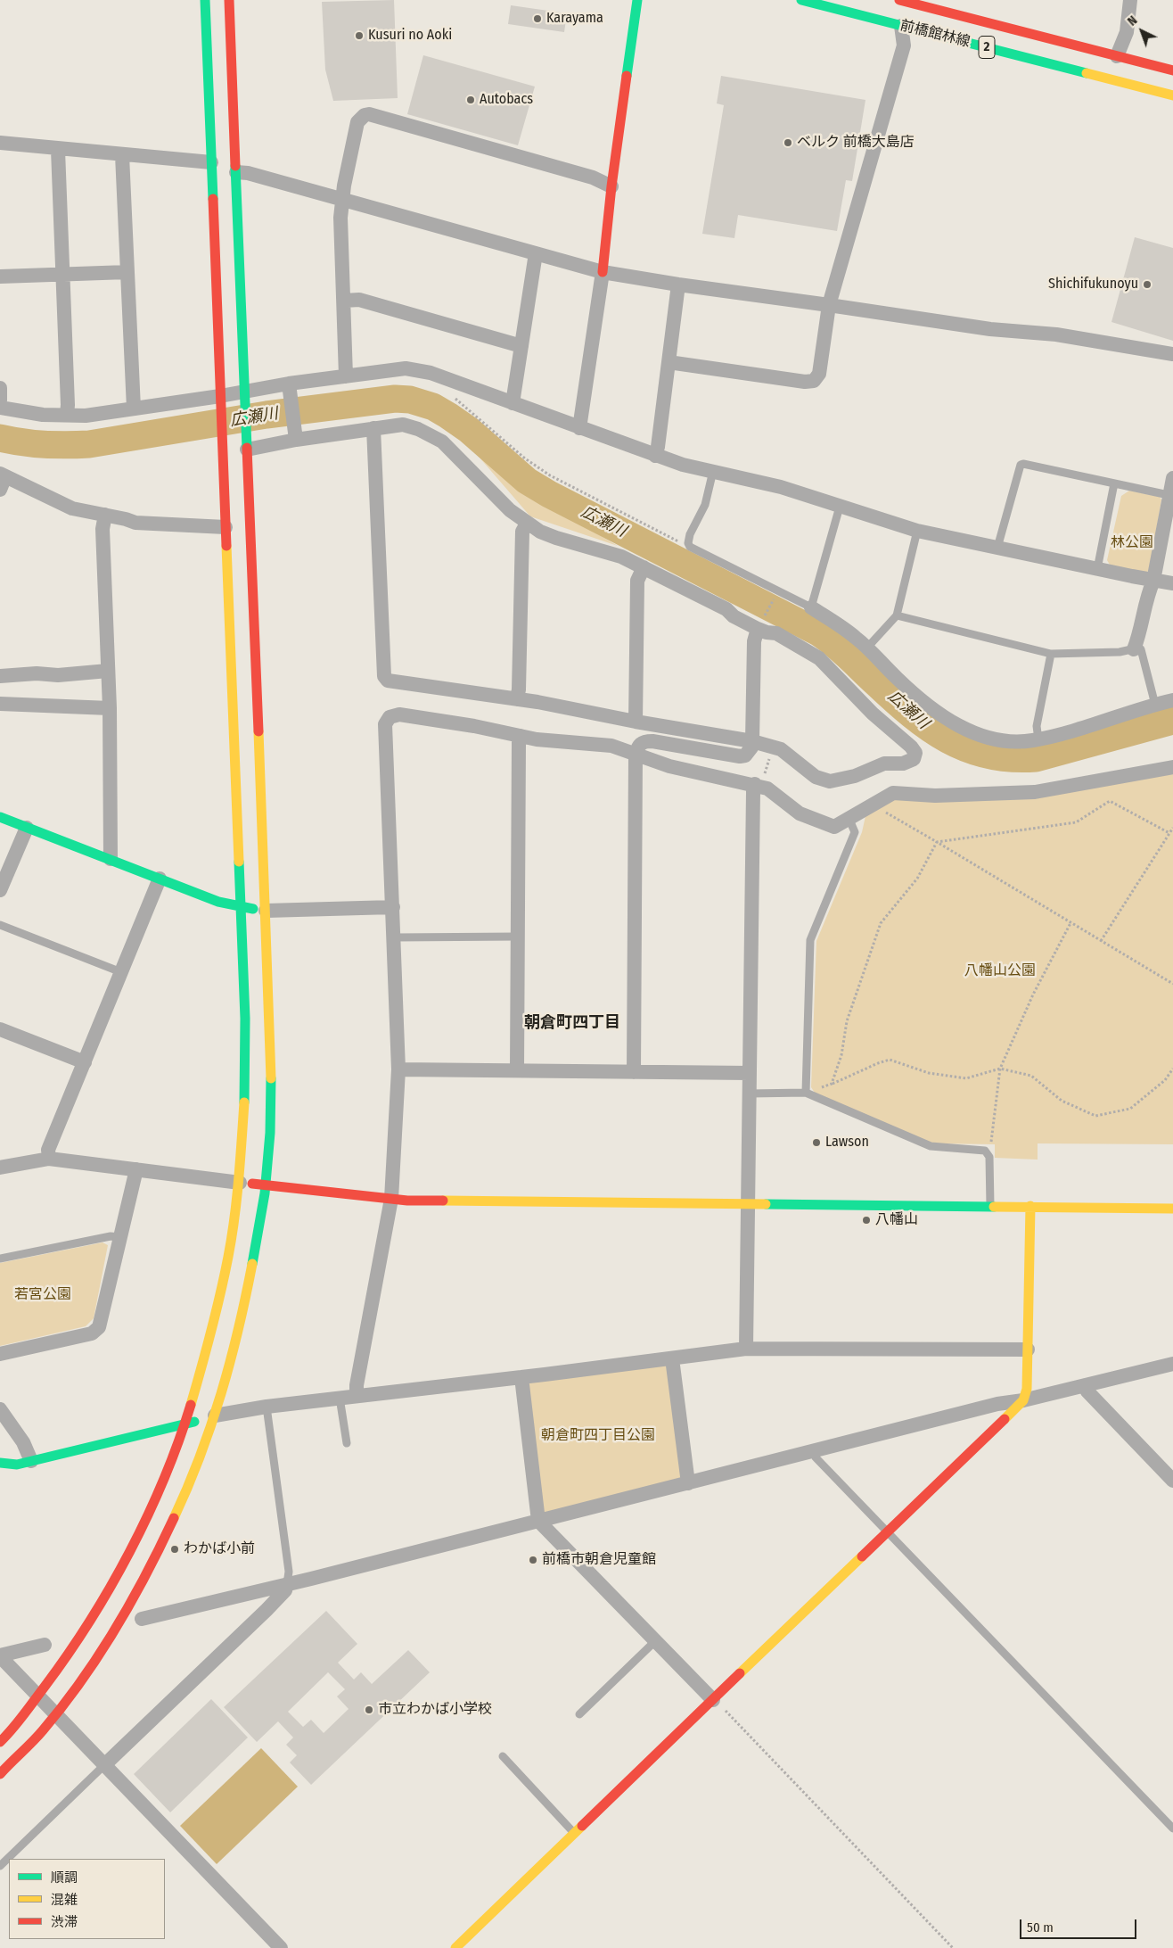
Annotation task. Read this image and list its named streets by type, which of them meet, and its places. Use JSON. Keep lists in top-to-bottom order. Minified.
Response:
{"streets":{"street":["前橋館林線","2"]},"districts":["朝倉町四丁目"],"water":["広瀬川"],"parks":["林公園","八幡山公園","若宮公園","朝倉町四丁目公園"],"places":["Karayama","Kusuri no Aoki","Autobacs","ベルク 前橋大島店","Shichifukunoyu","Lawson","八幡山","わかば小前","前橋市朝倉児童館","市立わかば小学校"],"legend":["順調","混雑","渋滞"],"scale_bar":"50 m","north":"top left"}
